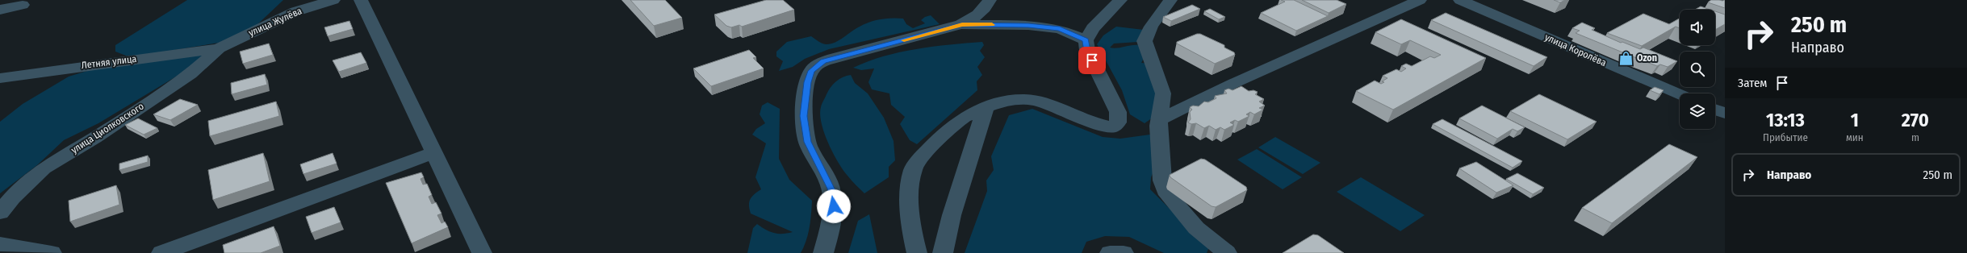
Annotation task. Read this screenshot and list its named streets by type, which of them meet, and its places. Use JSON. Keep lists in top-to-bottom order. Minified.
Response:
{"streets":{"street":["улица Жулёва","улица Королёва","Летняя улица","улица Циолковского"]},"crossings":[["улица Жулёва","Летняя улица"],["улица Жулёва","улица Циолковского"],["Летняя улица","улица Циолковского"]],"places":{"shop":["Ozon"]},"page":{"turn":["250 m","Направо"],"then":"Затем","eta":["13:13","Прибытие","1","мин","270","m"],"list":[{"name":"Направо","value":"250 m"}]}}
